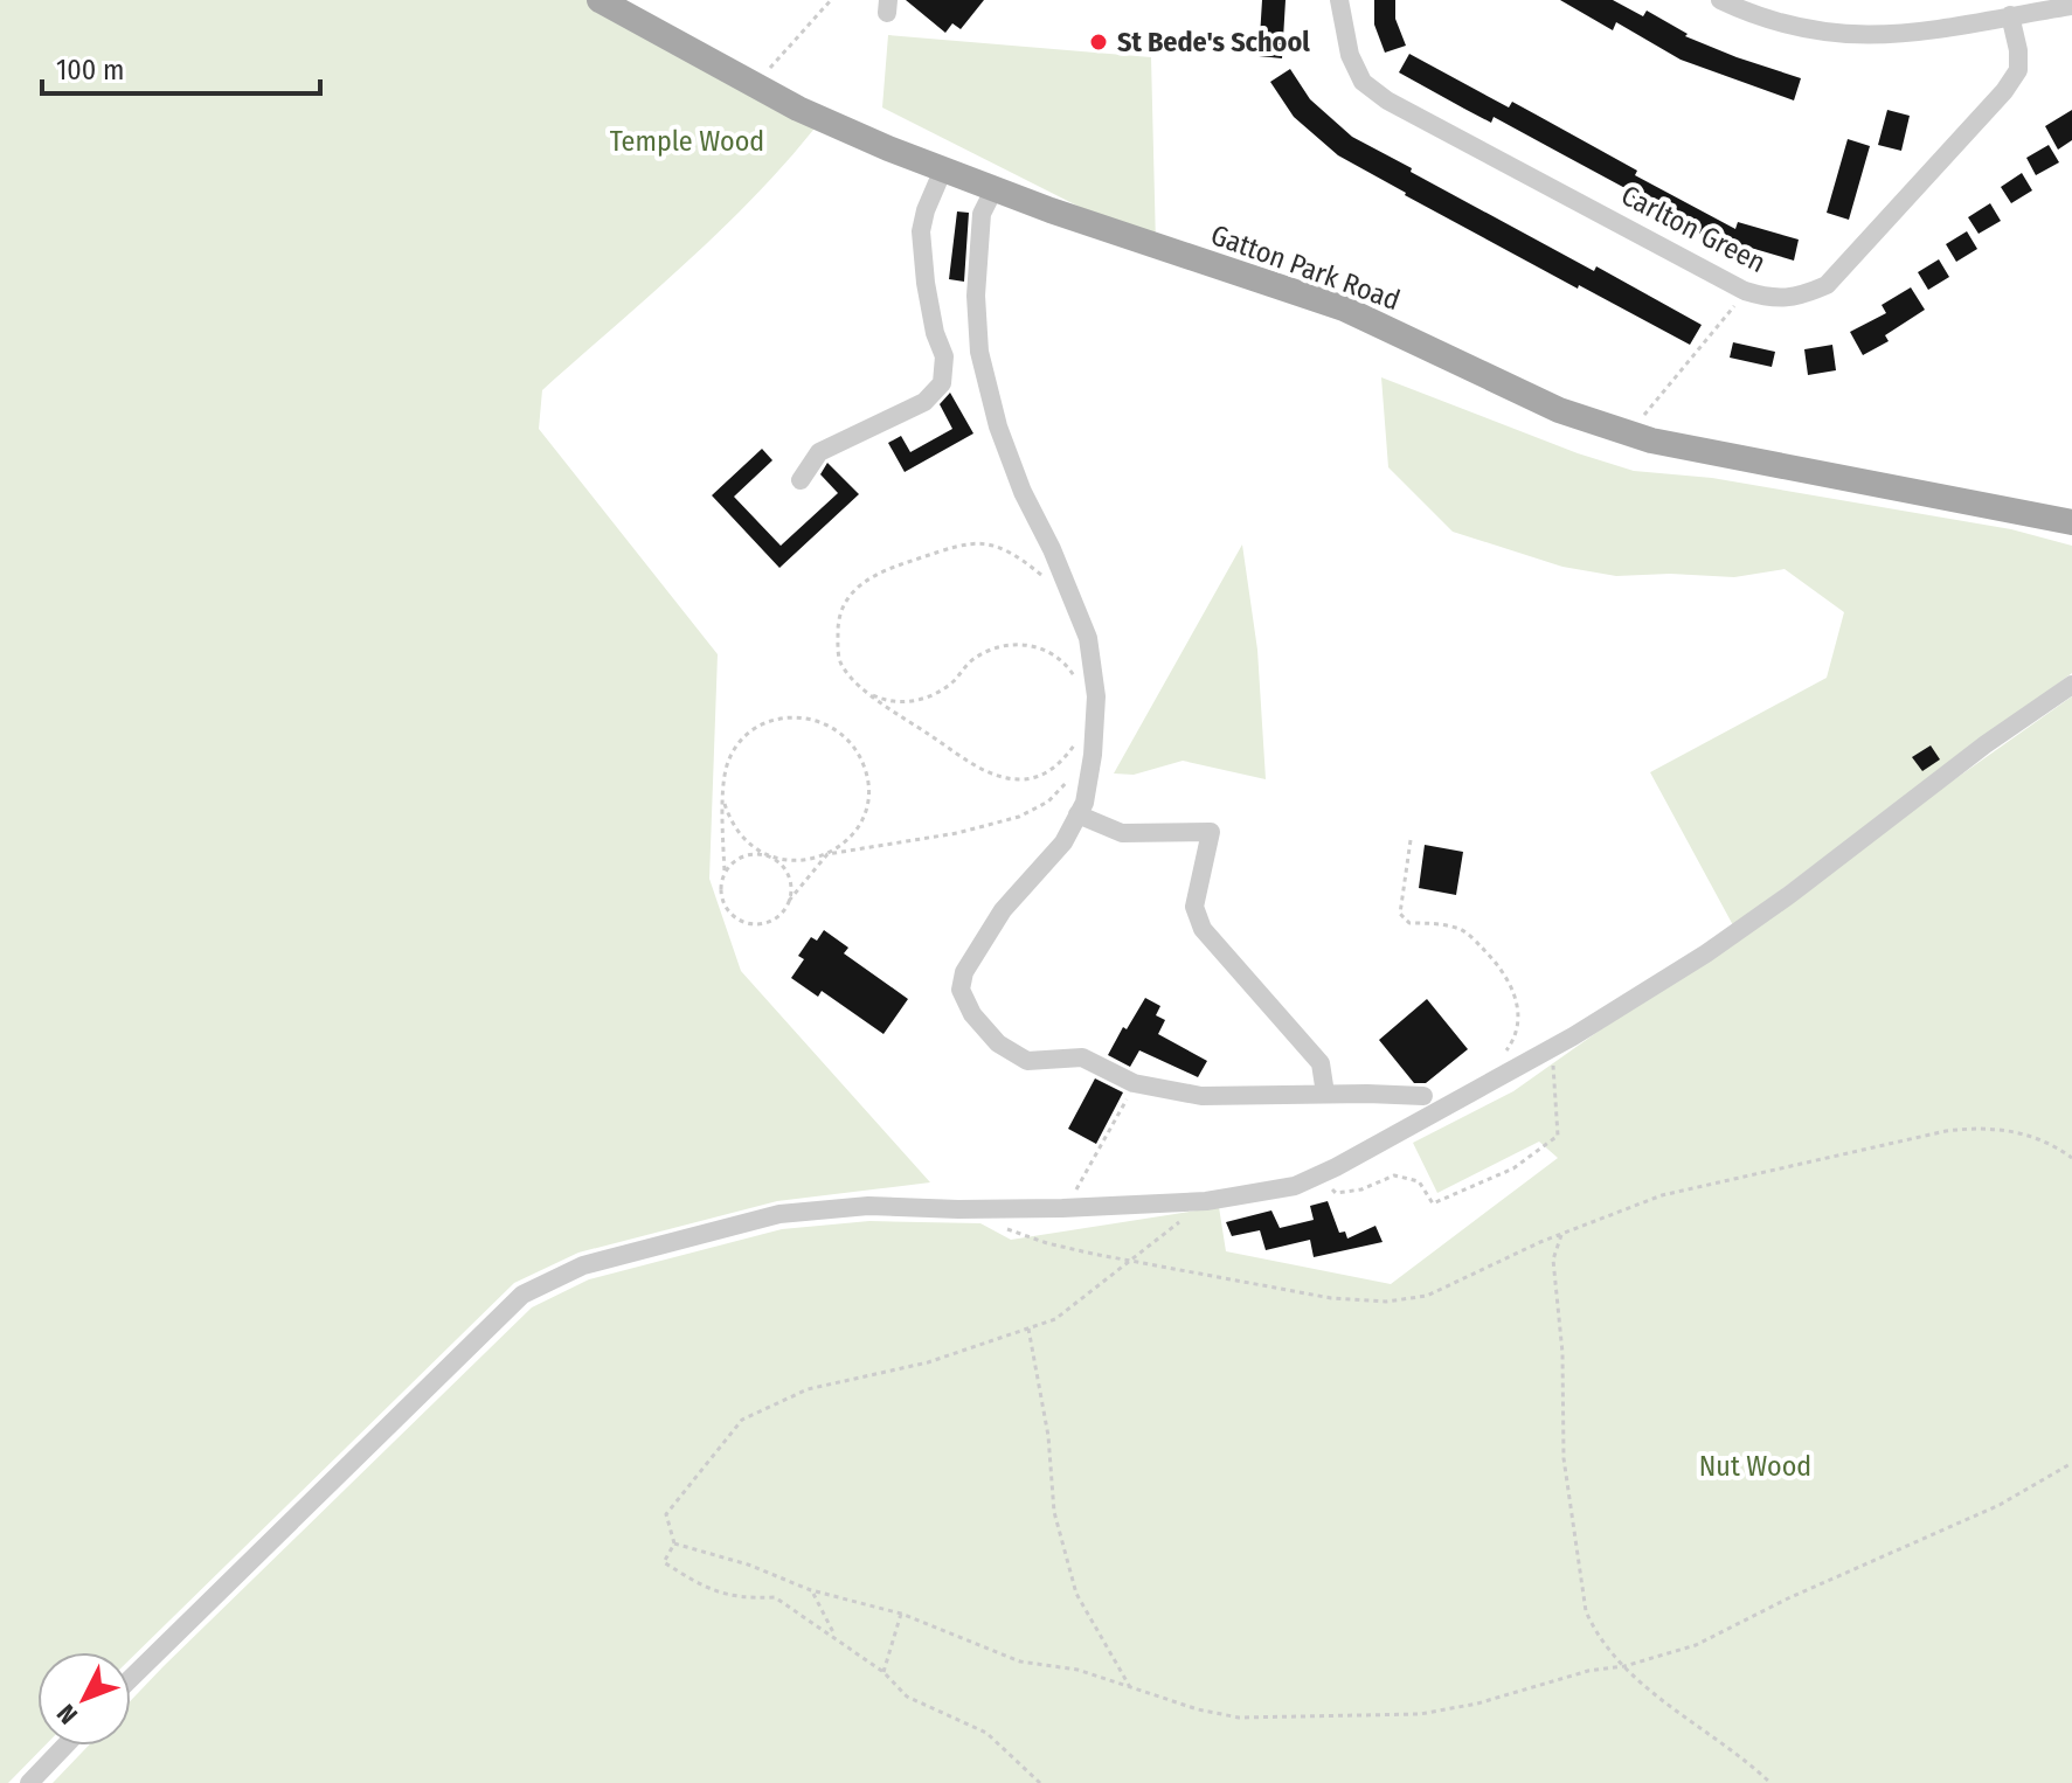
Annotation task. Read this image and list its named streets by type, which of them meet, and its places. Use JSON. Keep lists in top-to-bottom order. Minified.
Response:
{"streets":{"main road":["Gatton Park Road"],"street":["Carlton Green"]},"parks":["Temple Wood","Nut Wood"],"places":["St Bede's School"],"scale_bar":"100 m","north":"bottom left"}
